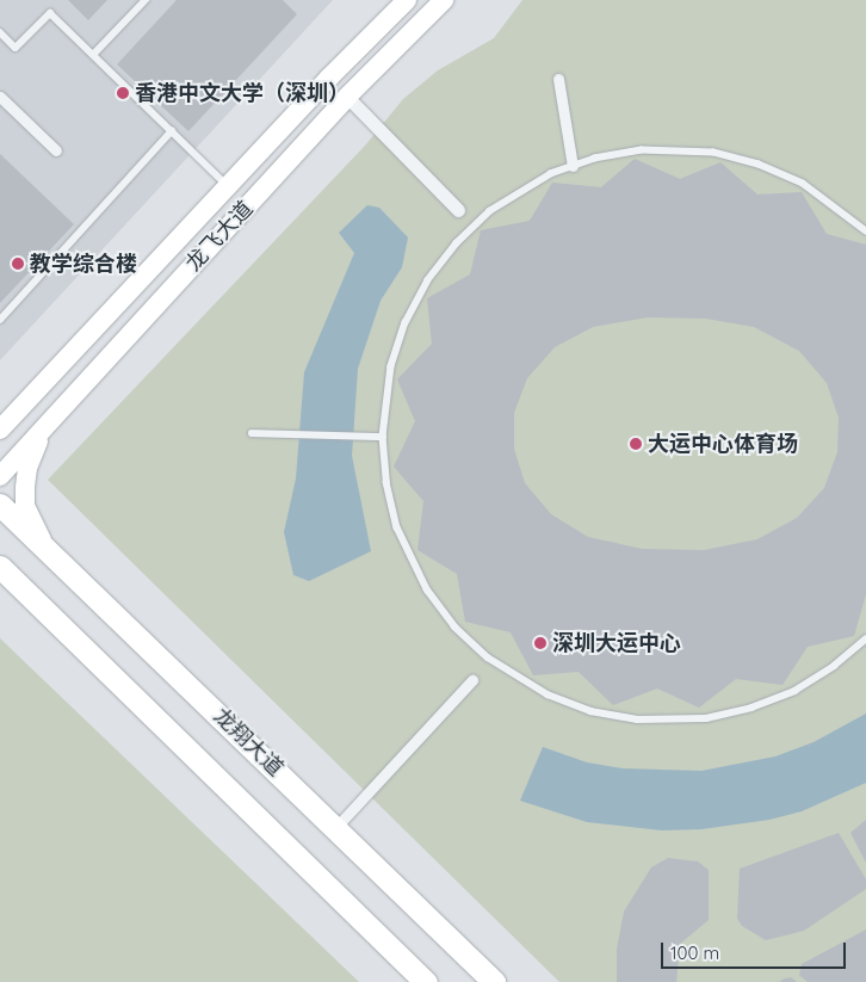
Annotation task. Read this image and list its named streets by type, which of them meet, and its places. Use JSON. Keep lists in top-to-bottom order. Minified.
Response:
{"streets":{"main road":["龙飞大道","龙翔大道"]},"places":["香港中文大学（深圳）","教学综合楼","大运中心体育场","深圳大运中心"],"scale_bar":"100 m"}
